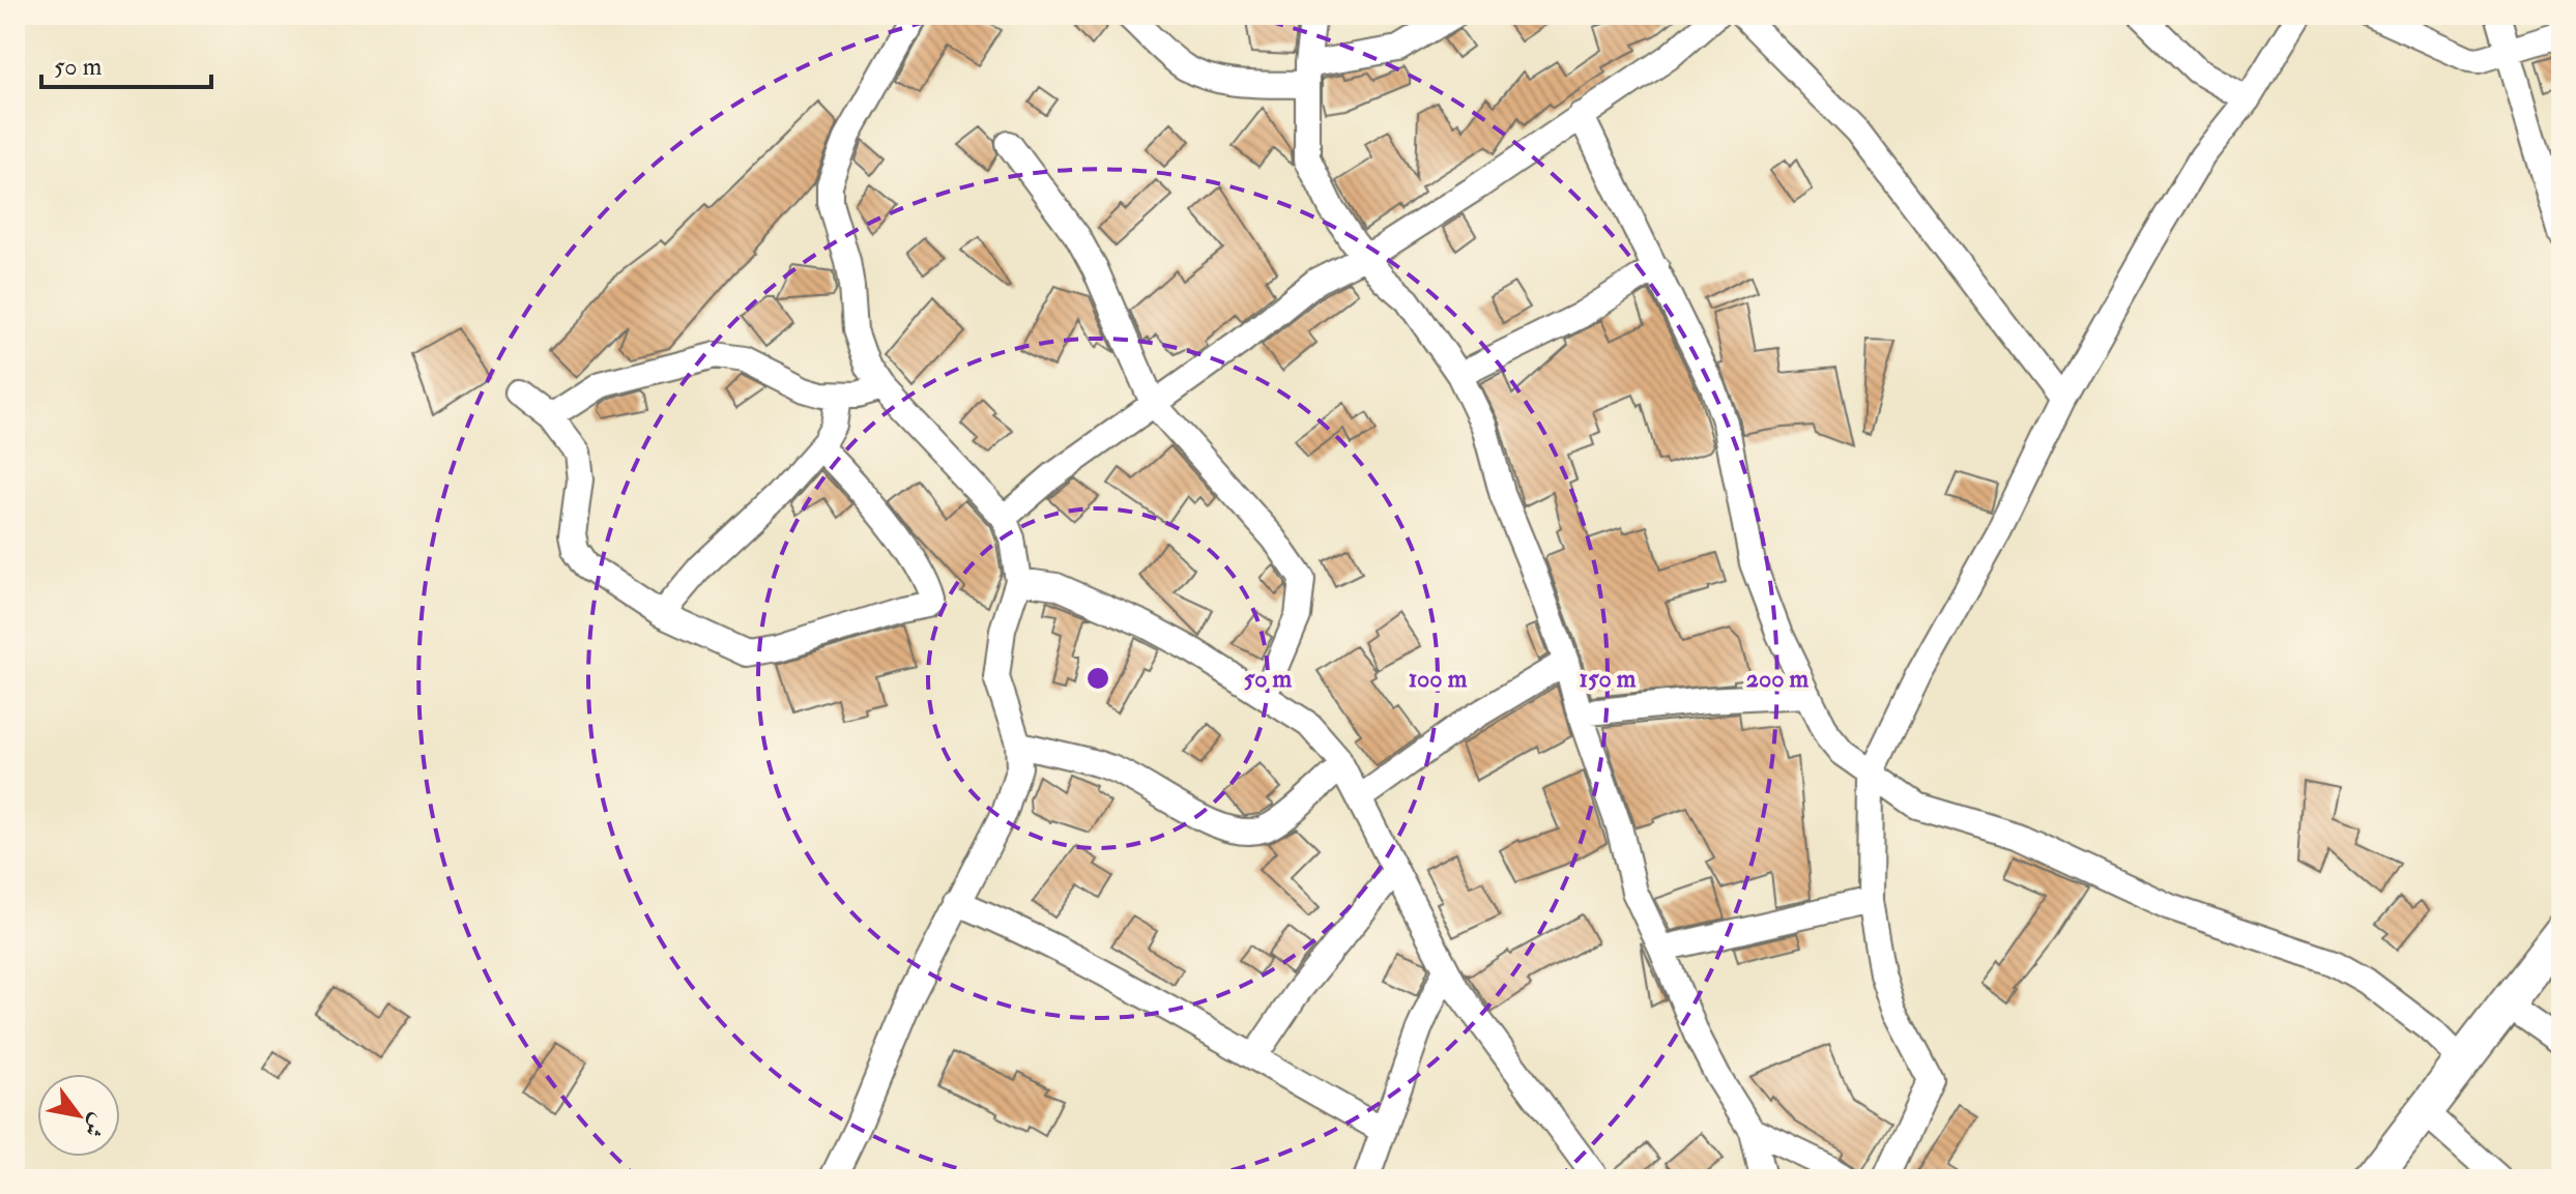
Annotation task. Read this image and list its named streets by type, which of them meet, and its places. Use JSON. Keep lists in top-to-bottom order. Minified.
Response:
{"scale_bar":"50 m","north":"bottom right","rings":["50 m","100 m","150 m","200 m"]}
